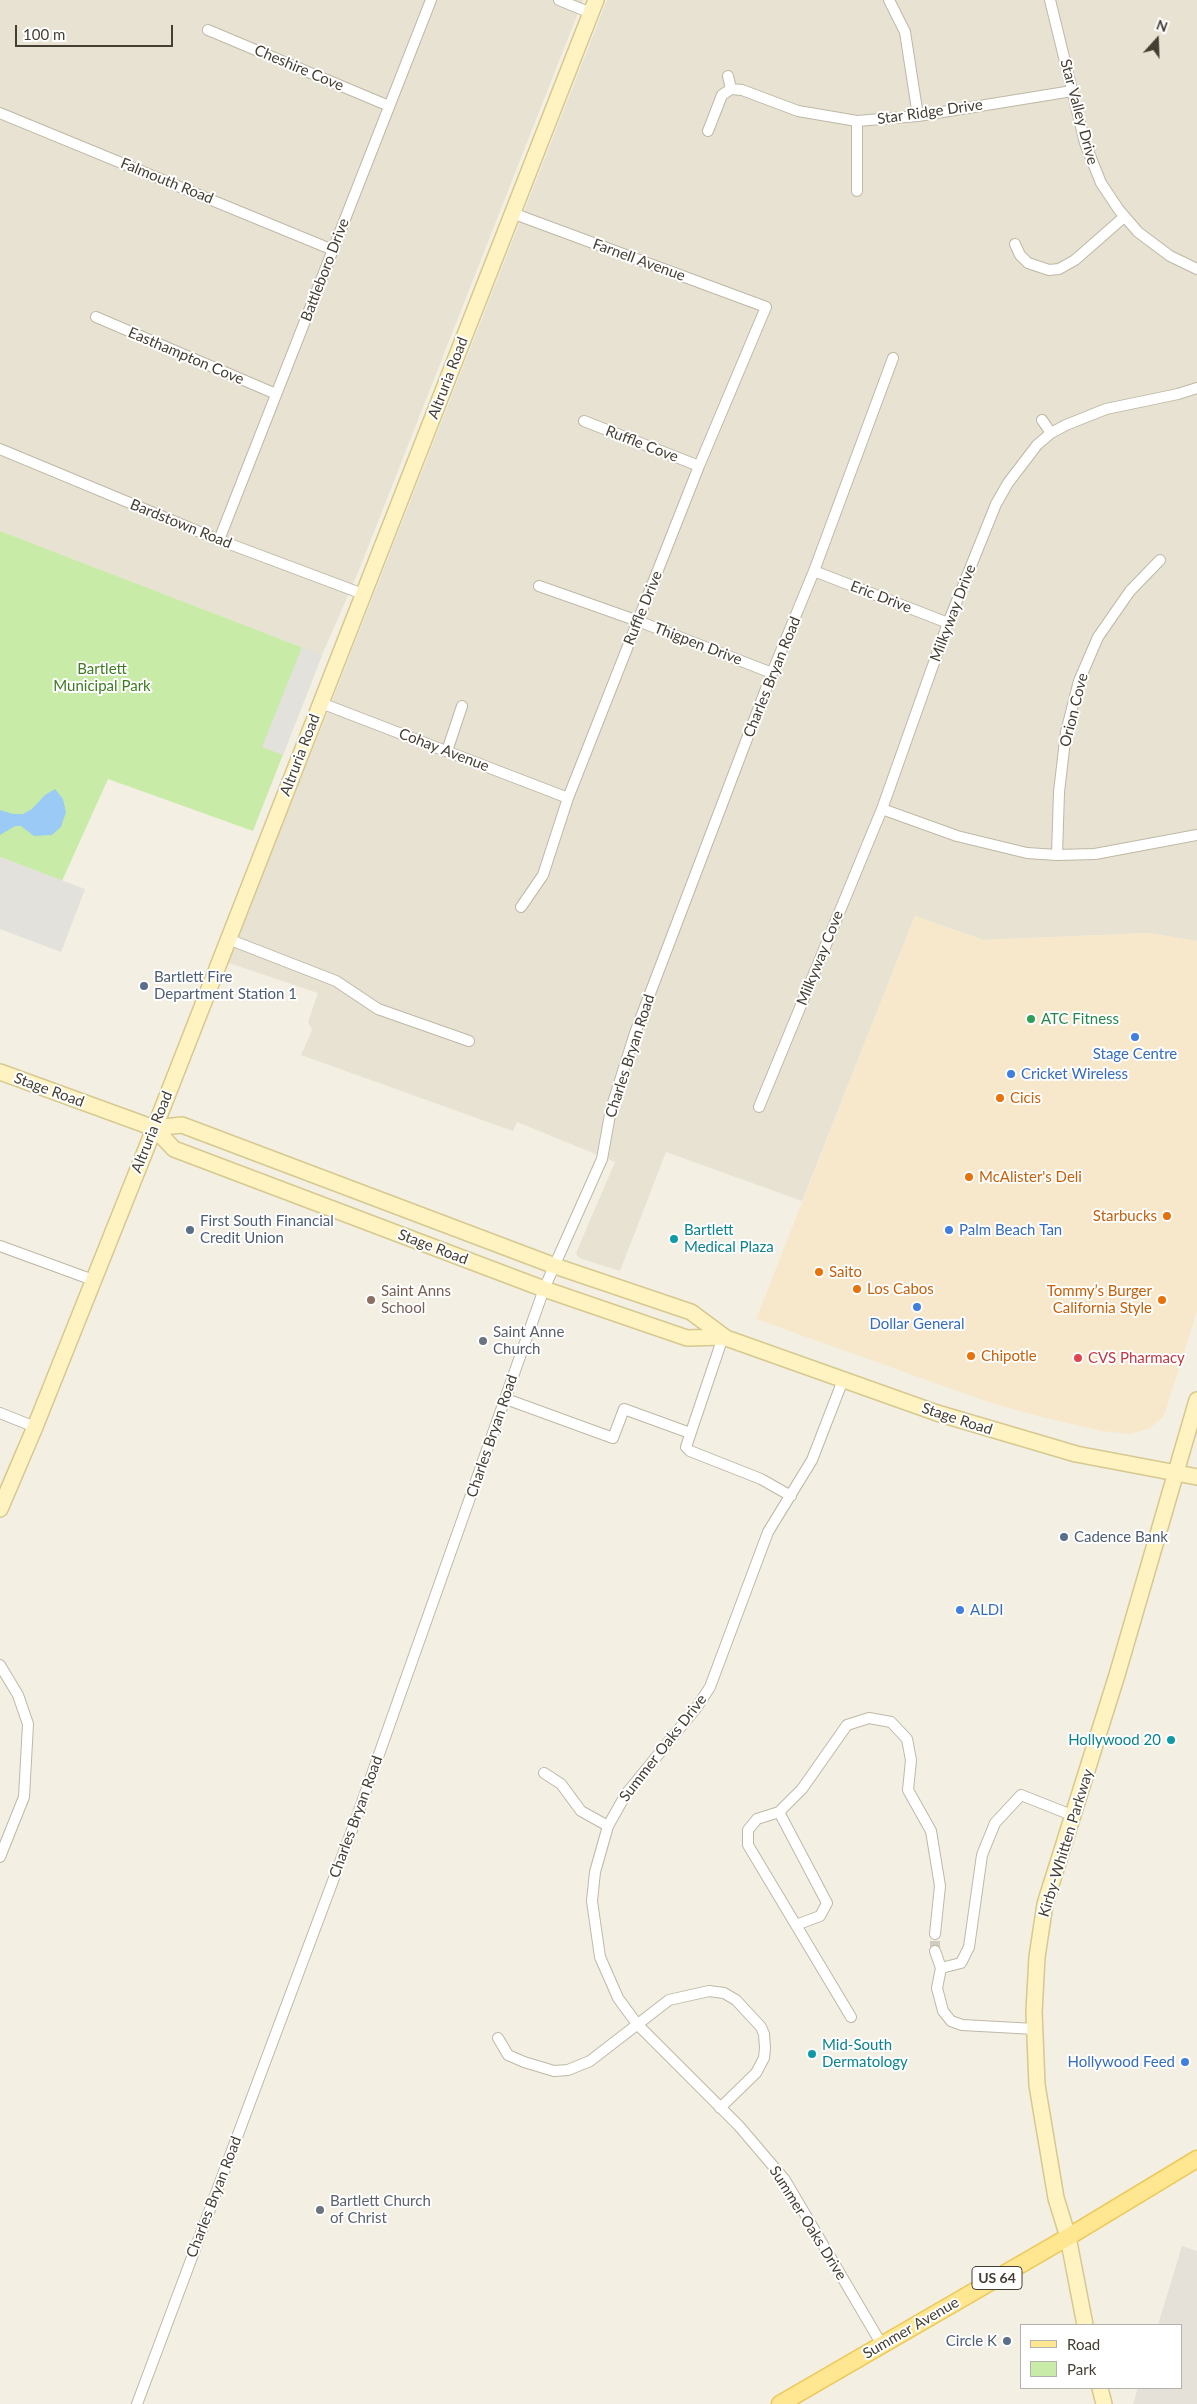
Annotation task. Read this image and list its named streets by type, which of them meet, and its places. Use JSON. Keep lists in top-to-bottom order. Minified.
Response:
{"streets":{"main road":["Altruria Road","Stage Road","Kirby-Whitten Parkway","US 64","Summer Avenue"],"street":["Cheshire Cove","Star Ridge Drive","Star Valley Drive","Falmouth Road","Farnell Avenue","Battleboro Drive","Easthampton Cove","Ruffle Cove","Bardstown Road","Eric Drive","Ruffle Drive","Milkyway Drive","Thigpen Drive","Charles Bryan Road","Orion Cove","Cohay Avenue","Milkyway Cove","Summer Oaks Drive"]},"crossings":[["Cheshire Cove","Battleboro Drive"],["Star Ridge Drive","Star Valley Drive"],["Falmouth Road","Battleboro Drive"],["Farnell Avenue","Altruria Road"],["Farnell Avenue","Ruffle Drive"],["Battleboro Drive","Easthampton Cove"],["Battleboro Drive","Bardstown Road"],["Altruria Road","Bardstown Road"],["Altruria Road","Cohay Avenue"],["Altruria Road","Stage Road"],["Ruffle Cove","Ruffle Drive"],["Eric Drive","Milkyway Drive"],["Eric Drive","Charles Bryan Road"],["Ruffle Drive","Thigpen Drive"],["Ruffle Drive","Cohay Avenue"],["Milkyway Drive","Milkyway Cove"],["Thigpen Drive","Charles Bryan Road"],["Charles Bryan Road","Stage Road"],["Stage Road","Summer Oaks Drive"],["Stage Road","Kirby-Whitten Parkway"],["Summer Oaks Drive","Summer Avenue"],["Kirby-Whitten Parkway","Summer Avenue"]],"parks":["Bartlett Municipal Park"],"places":["Bartlett Fire Department Station 1","ATC Fitness","Stage Centre","Cricket Wireless","Cicis","McAlister's Deli","Starbucks","First South Financial Credit Union","Palm Beach Tan","Bartlett Medical Plaza","Saito","Los Cabos","Saint Anns School","Tommy’s Burger California Style","Dollar General","Saint Anne Church","Chipotle","CVS Pharmacy","Cadence Bank","ALDI","Hollywood 20","Mid-South Dermatology","Hollywood Feed","Bartlett Church of Christ","Circle K"],"legend":["Road","Park"],"scale_bar":"100 m","north":"top"}
